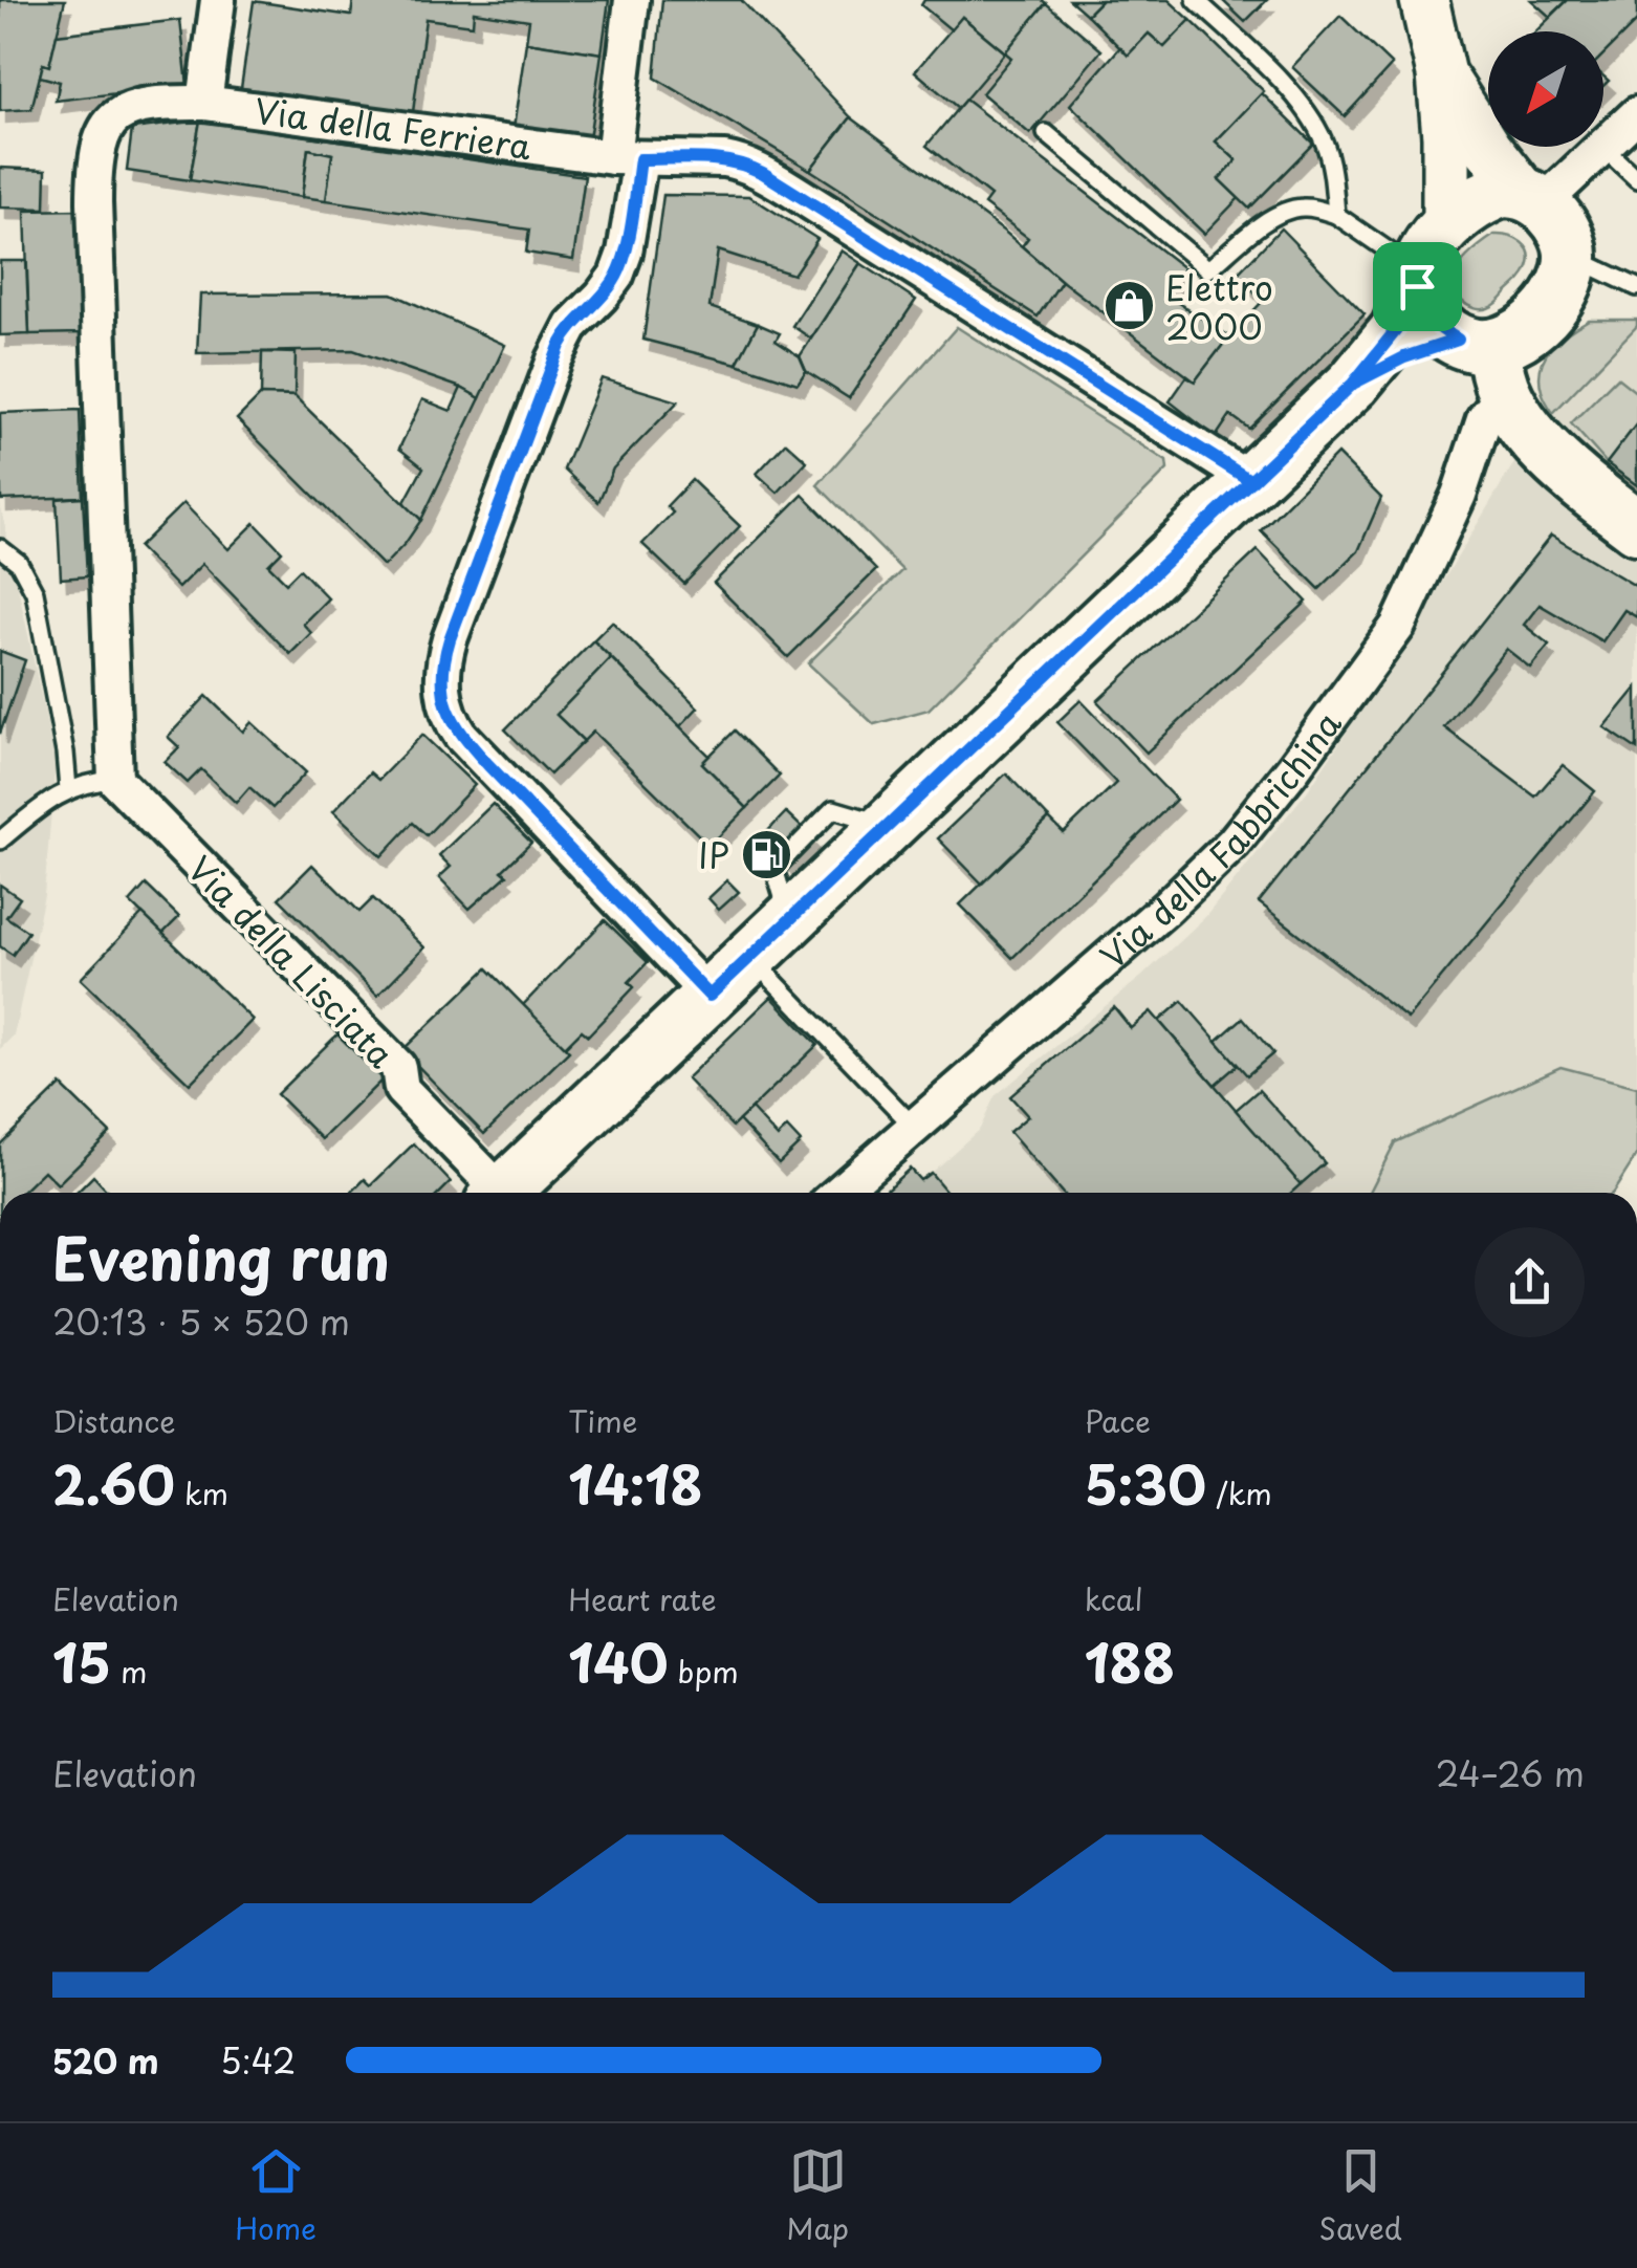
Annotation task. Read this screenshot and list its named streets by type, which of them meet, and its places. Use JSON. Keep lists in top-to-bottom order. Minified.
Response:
{"streets":{"street":["Via della Ferriera","Via della Fabbrichina","Via della Lisciata"]},"crossings":[["Via della Ferriera","Via della Lisciata"]],"places":{"shop":["Elettro 2000"],"fuel station":["IP"]},"north":"bottom left","page":{"heading":["Evening run","20:13 · 5 × 520 m"],"stats":[["Distance","2.60 km"],["Time","14:18"],["Pace","5:30 /km"],["Elevation","15 m"],["Heart rate","140 bpm"],["kcal","188"]],"chart":["Elevation","24–26 m"],"list":[{"name":"520 m","note":"5:42"}],"tabs":["Home","Map","Saved"]}}
